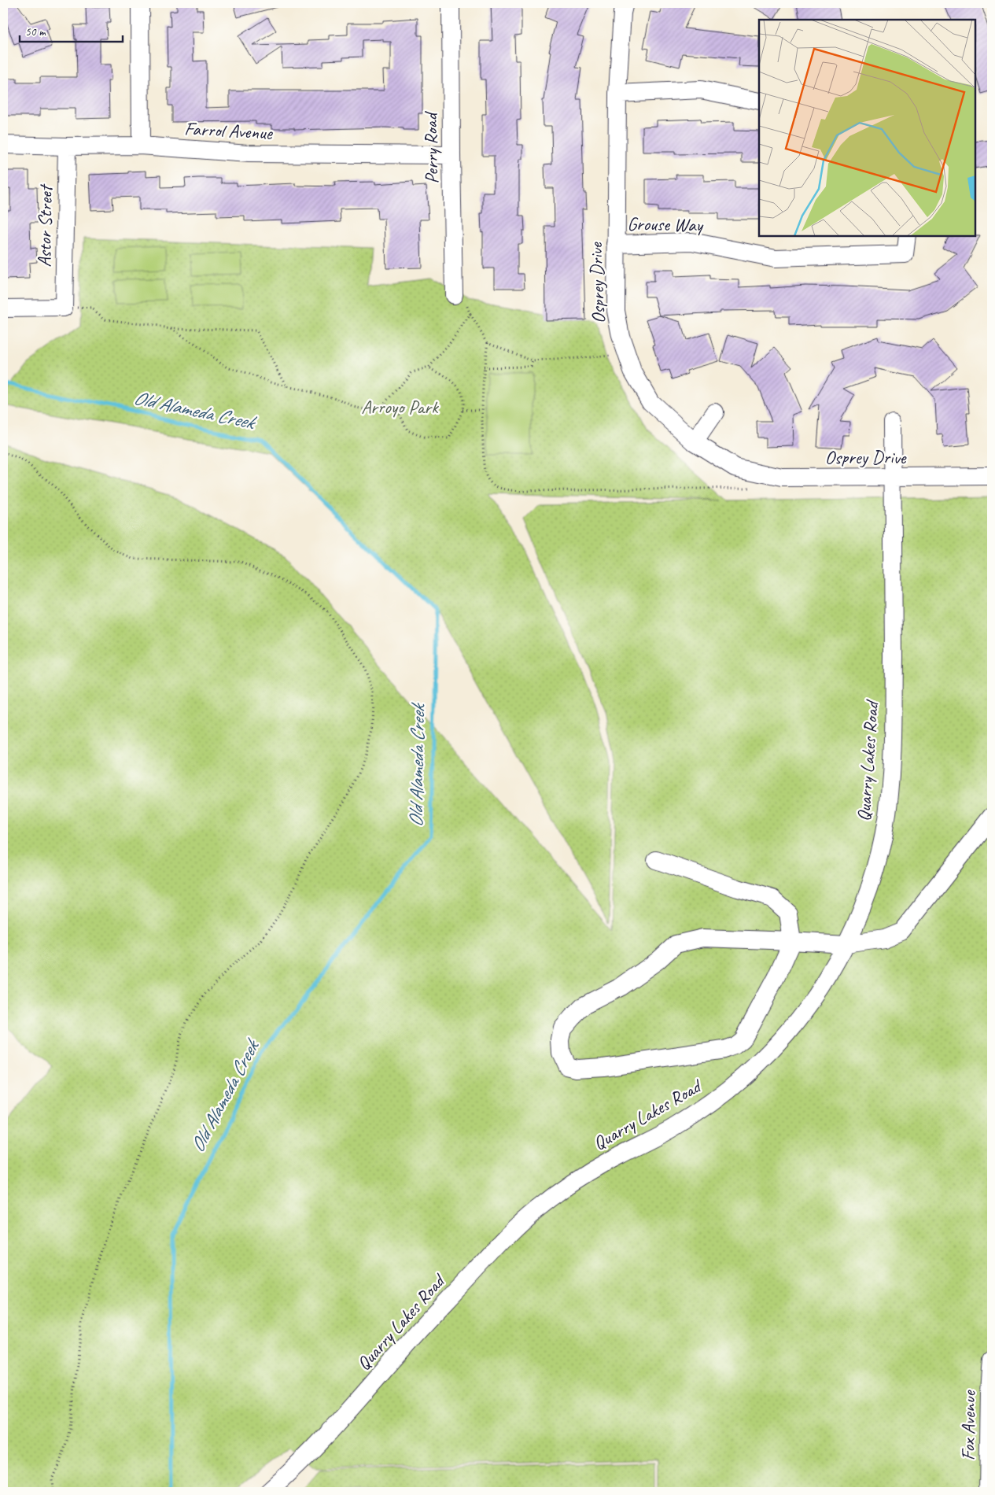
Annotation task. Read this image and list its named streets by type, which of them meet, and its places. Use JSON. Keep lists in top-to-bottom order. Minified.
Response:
{"streets":{"street":["Farrol Avenue","Perry Road","Grouse Way","Astor Street","Osprey Drive","Quarry Lakes Road","Fox Avenue"]},"crossings":[["Farrol Avenue","Perry Road"],["Farrol Avenue","Astor Street"],["Grouse Way","Osprey Drive"],["Osprey Drive","Quarry Lakes Road"]],"water":["Old Alameda Creek"],"parks":["Arroyo Park"],"scale_bar":"50 m"}
